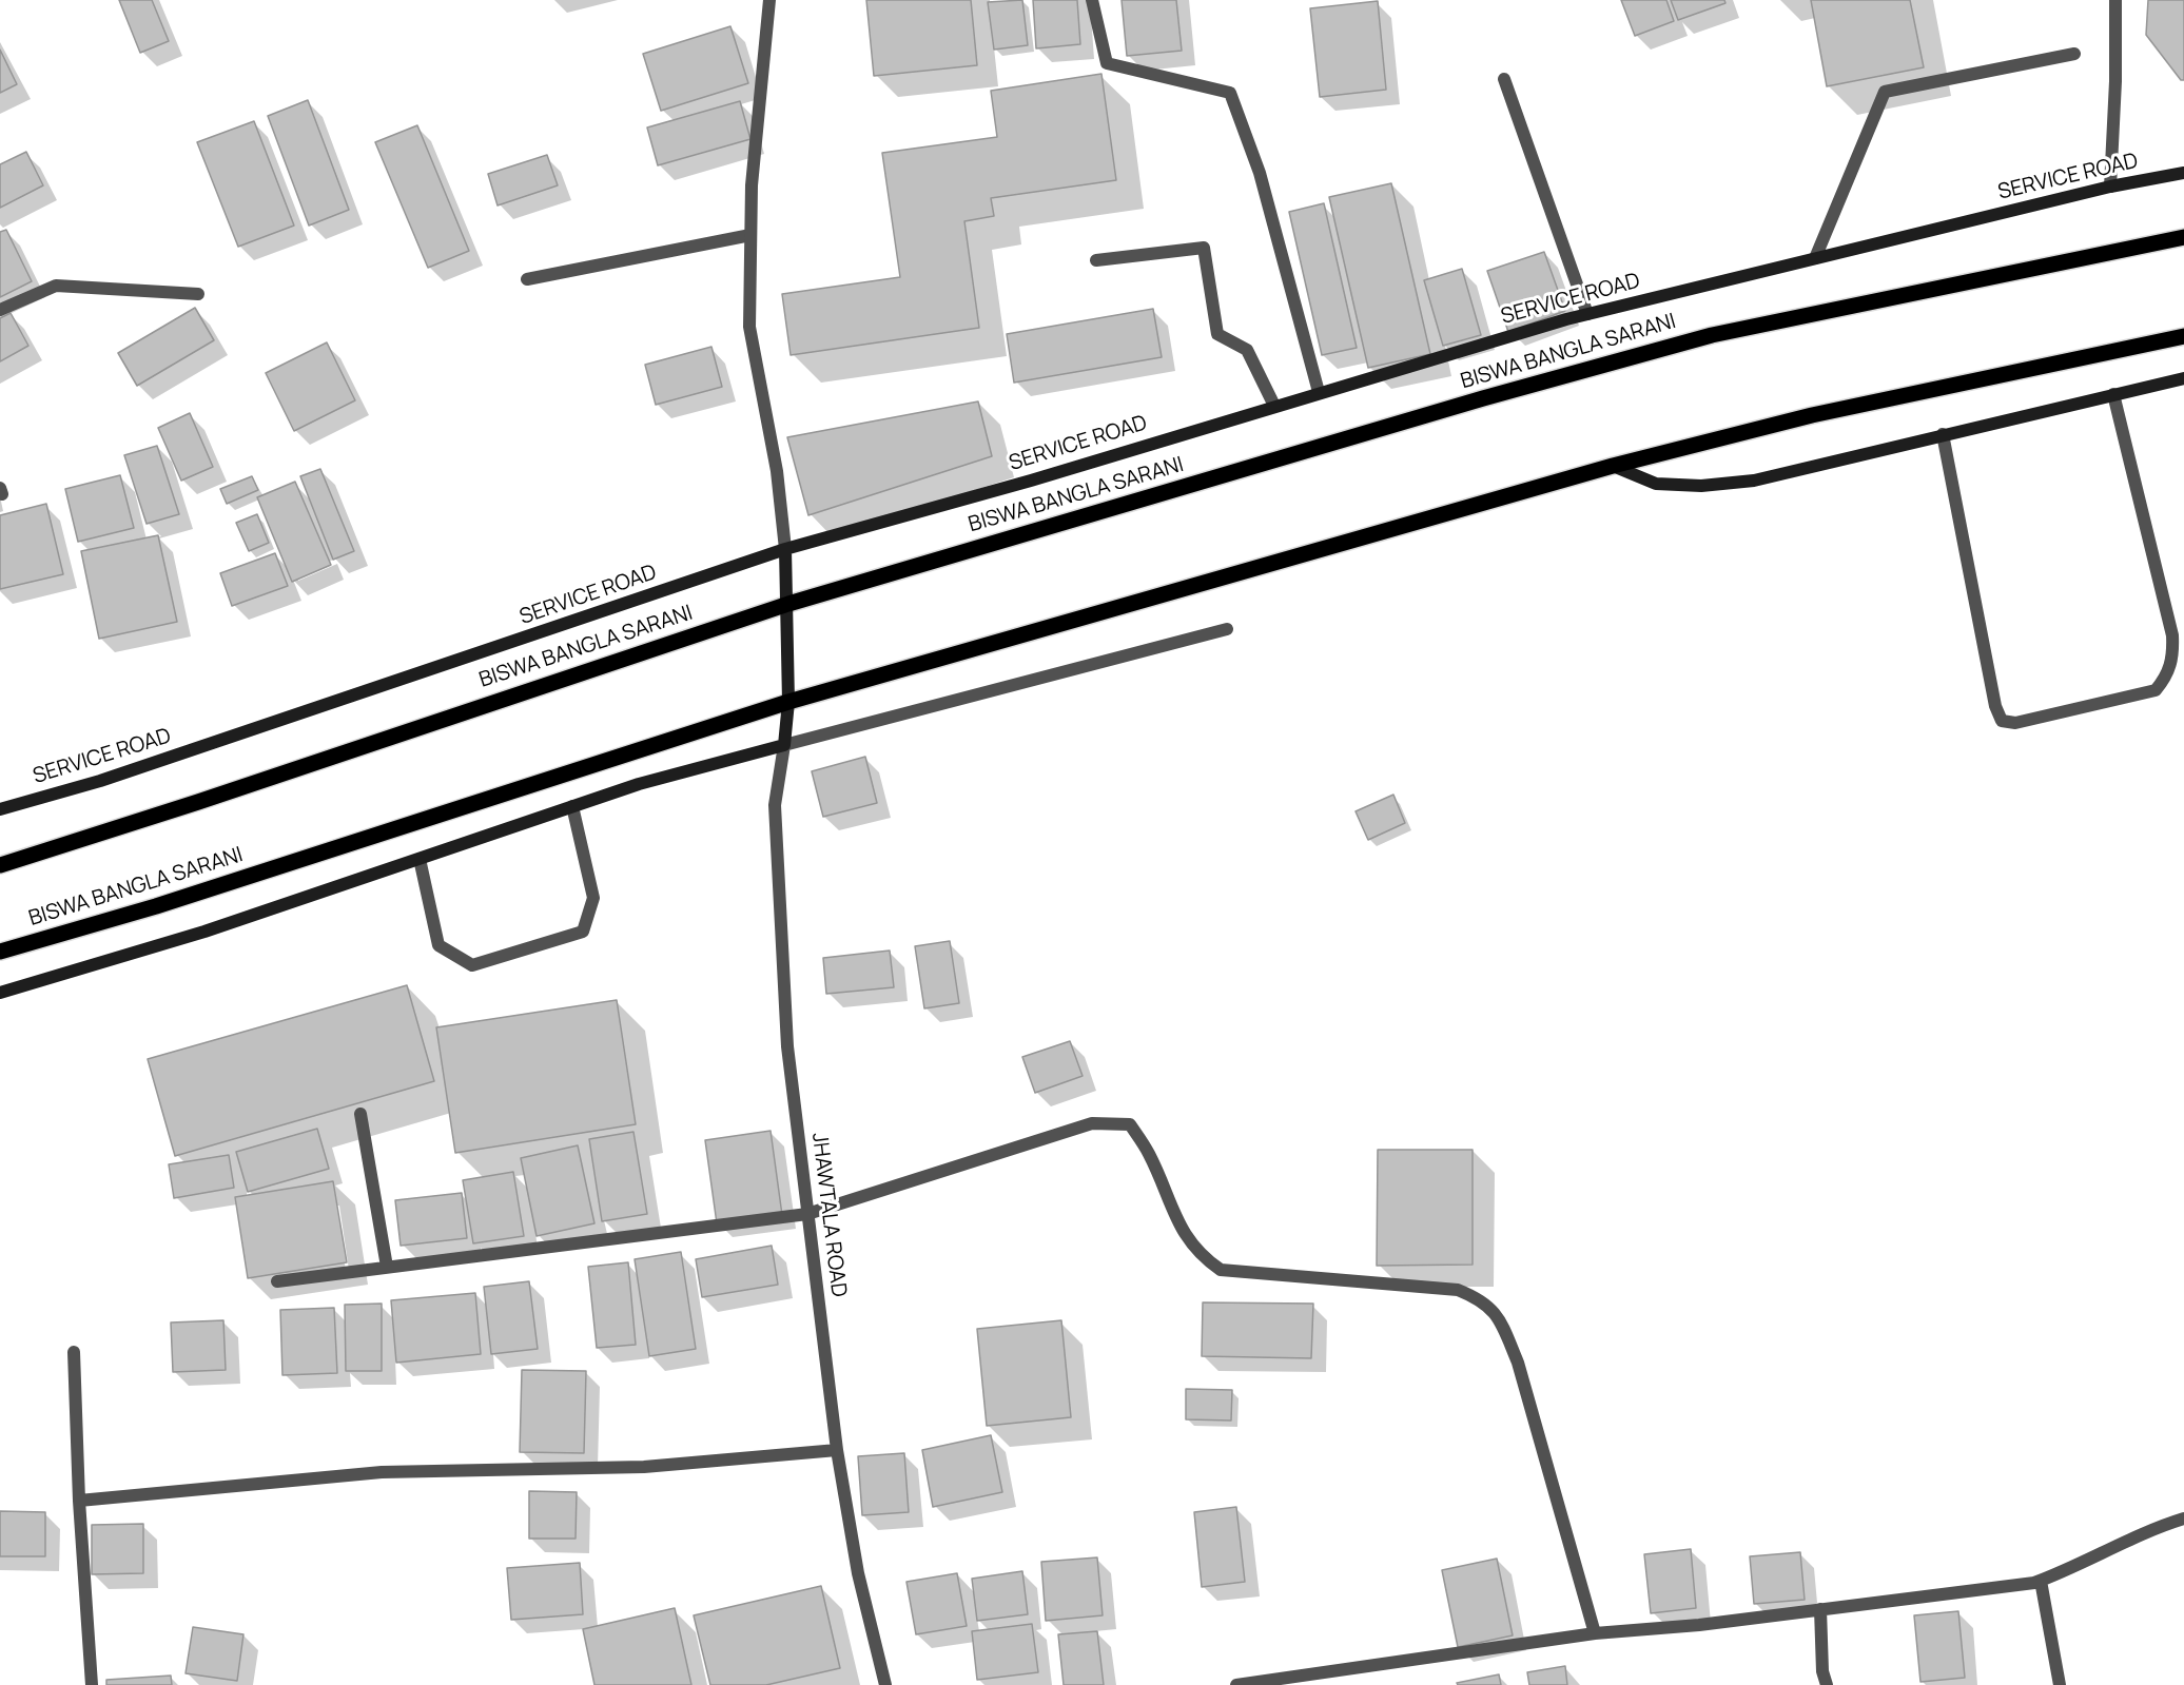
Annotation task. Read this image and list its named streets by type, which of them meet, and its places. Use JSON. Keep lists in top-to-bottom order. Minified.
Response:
{"streets":{"main road":["BISWA BANGLA SARANI"],"street":["SERVICE ROAD","JHAWTALA ROAD"]}}
